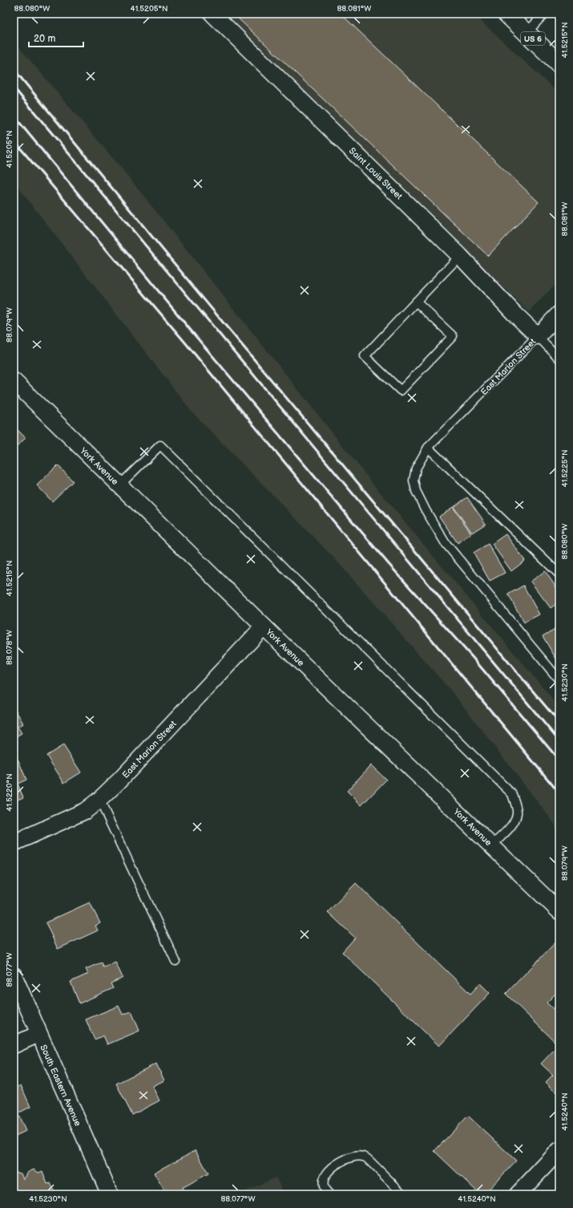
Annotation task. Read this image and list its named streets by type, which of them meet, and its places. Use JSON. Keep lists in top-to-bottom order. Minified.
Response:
{"streets":{"main road":["US 6"],"street":["Saint Louis Street","East Marion Street","York Avenue","South Eastern Avenue"]},"crossings":[["Saint Louis Street","East Marion Street"],["East Marion Street","York Avenue"]],"scale_bar":"20 m","coordinates":["88.080°W","41.5205°N","88.081°W","41.5215°N","88.079°W","41.5225°N","88.078°W","41.5230°N","41.5220°N","88.077°W","41.5240°N"]}
